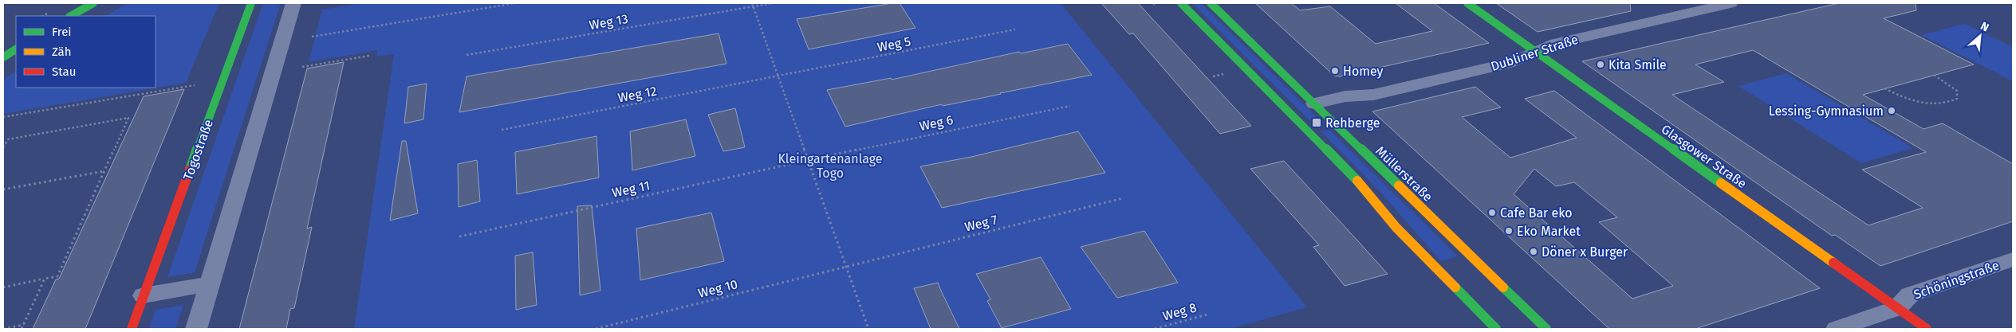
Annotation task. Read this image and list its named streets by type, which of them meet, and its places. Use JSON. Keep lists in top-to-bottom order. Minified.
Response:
{"streets":{"street":["Dubliner Straße","Togostraße","Glasgower Straße","Müllerstraße","Schöningstraße"],"path":["Weg 13","Weg 5","Weg 12","Weg 6","Weg 11","Weg 7","Weg 10","Weg 8"]},"crossings":[["Weg 5","Weg 12"],["Dubliner Straße","Glasgower Straße"],["Dubliner Straße","Müllerstraße"],["Weg 6","Weg 11"],["Glasgower Straße","Schöningstraße"],["Weg 7","Weg 10"]],"parks":["Kleingartenanlage Togo"],"places":{"other":["Kita Smile","Homey","Lessing-Gymnasium","Cafe Bar eko","Eko Market","Döner x Burger"],"transit":["Rehberge"]},"legend":["Frei","Zäh","Stau"],"north":"top right"}
